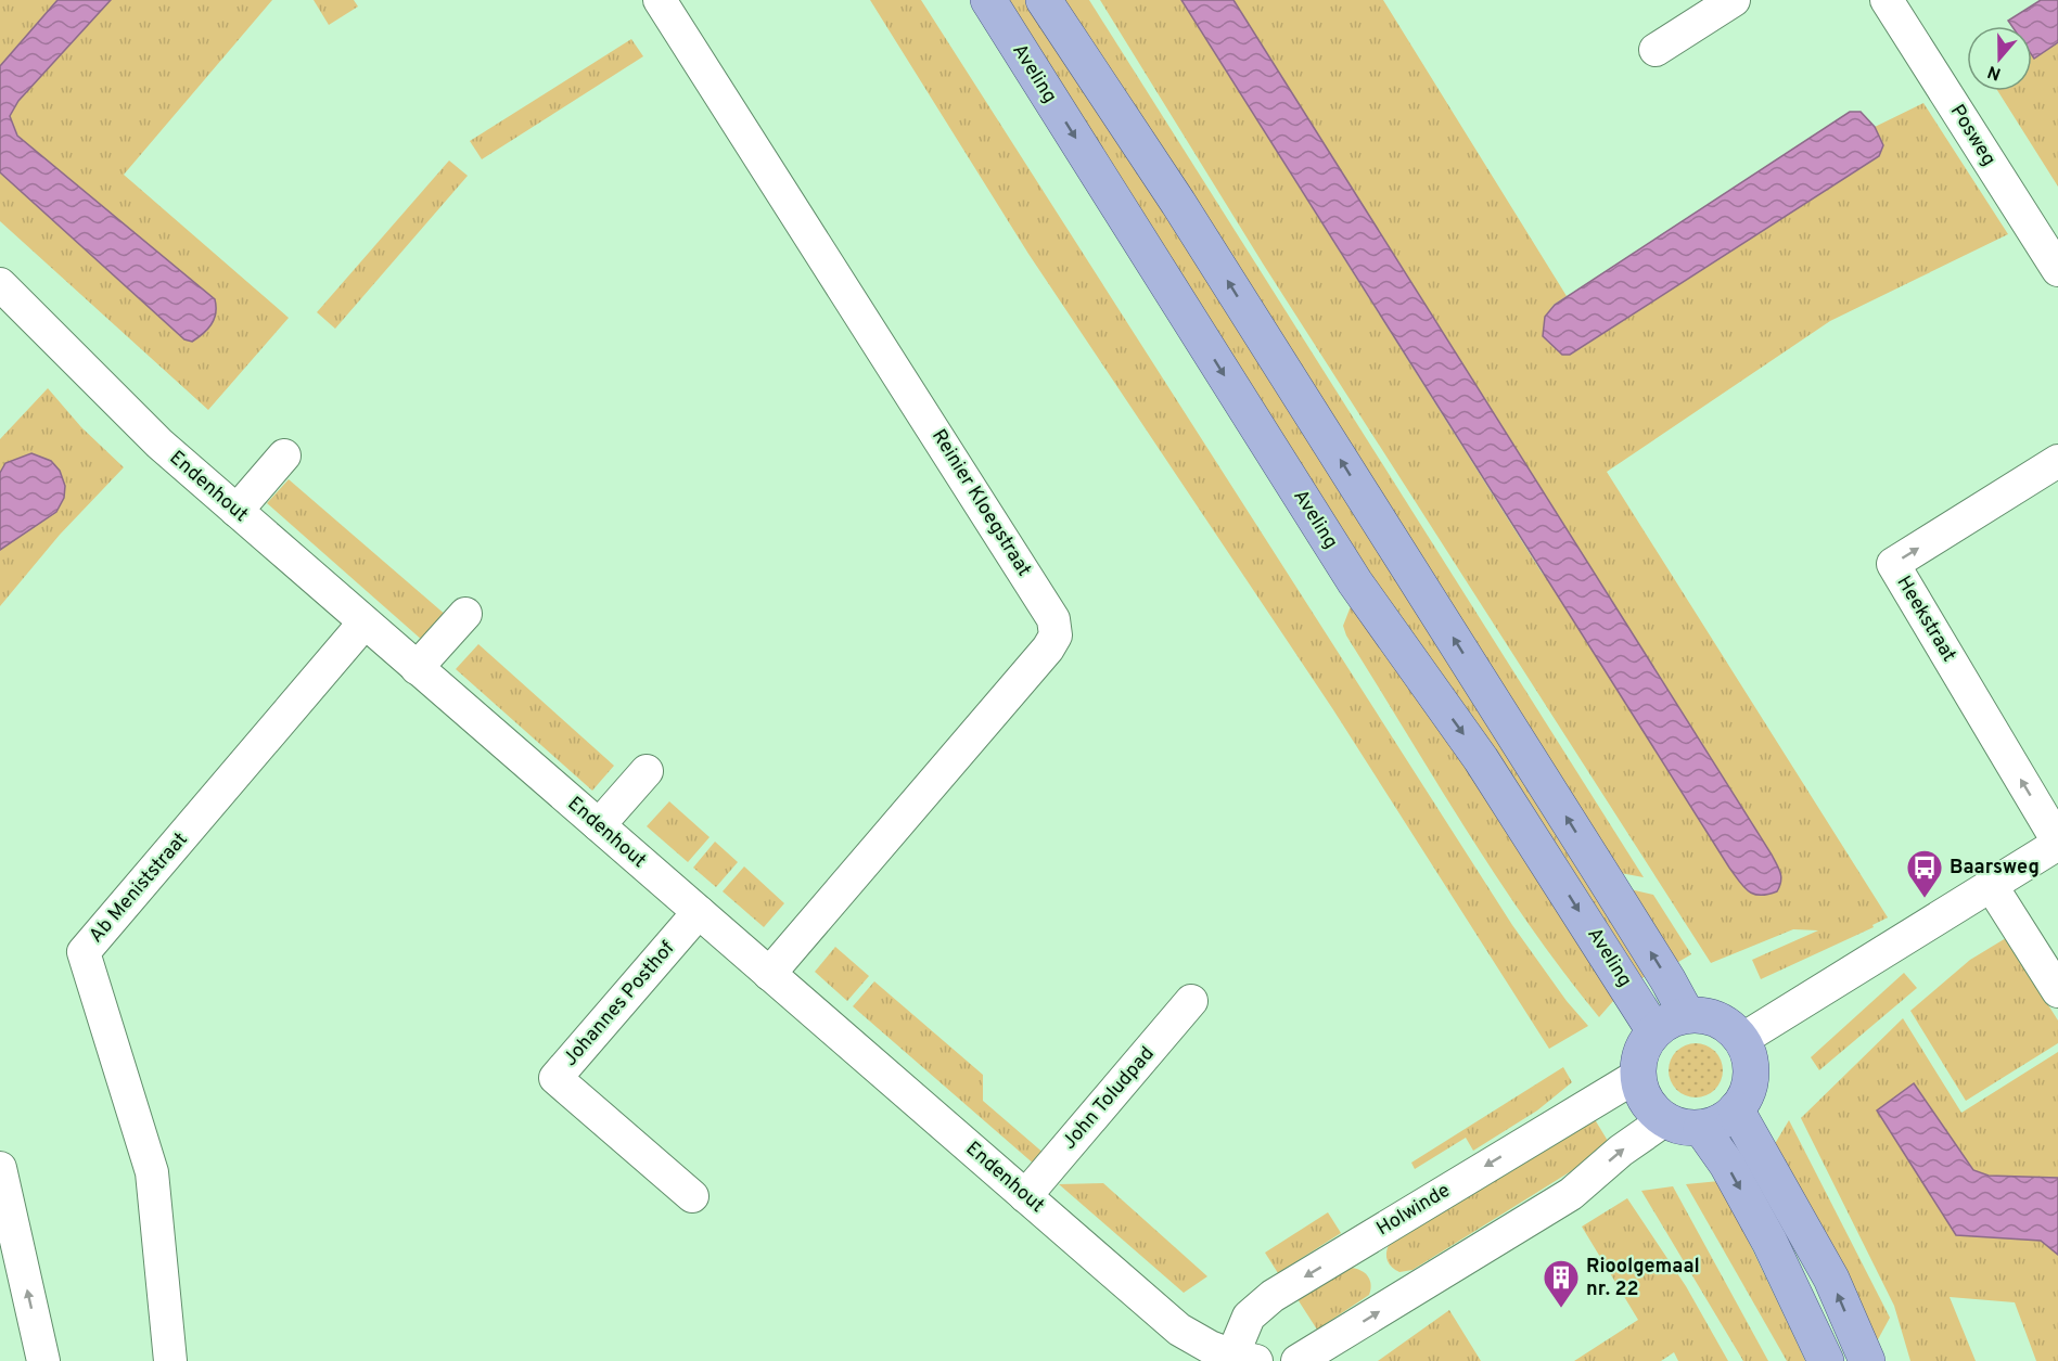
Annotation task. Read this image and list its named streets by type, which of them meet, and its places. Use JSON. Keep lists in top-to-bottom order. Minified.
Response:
{"streets":{"main road":["Aveling"],"street":["Posweg","Endenhout","Reinier Kloegstraat","Heekstraat","Ab Meniststraat","Johannes Posthof","John Toludpad","Holwinde"]},"crossings":[["Aveling","Holwinde"],["Endenhout","Reinier Kloegstraat"],["Endenhout","Ab Meniststraat"],["Endenhout","Johannes Posthof"],["Endenhout","John Toludpad"],["Endenhout","Holwinde"]],"places":{"bus stop":["Baarsweg"],"building":["Rioolgemaal nr. 22"]},"north":"bottom"}
